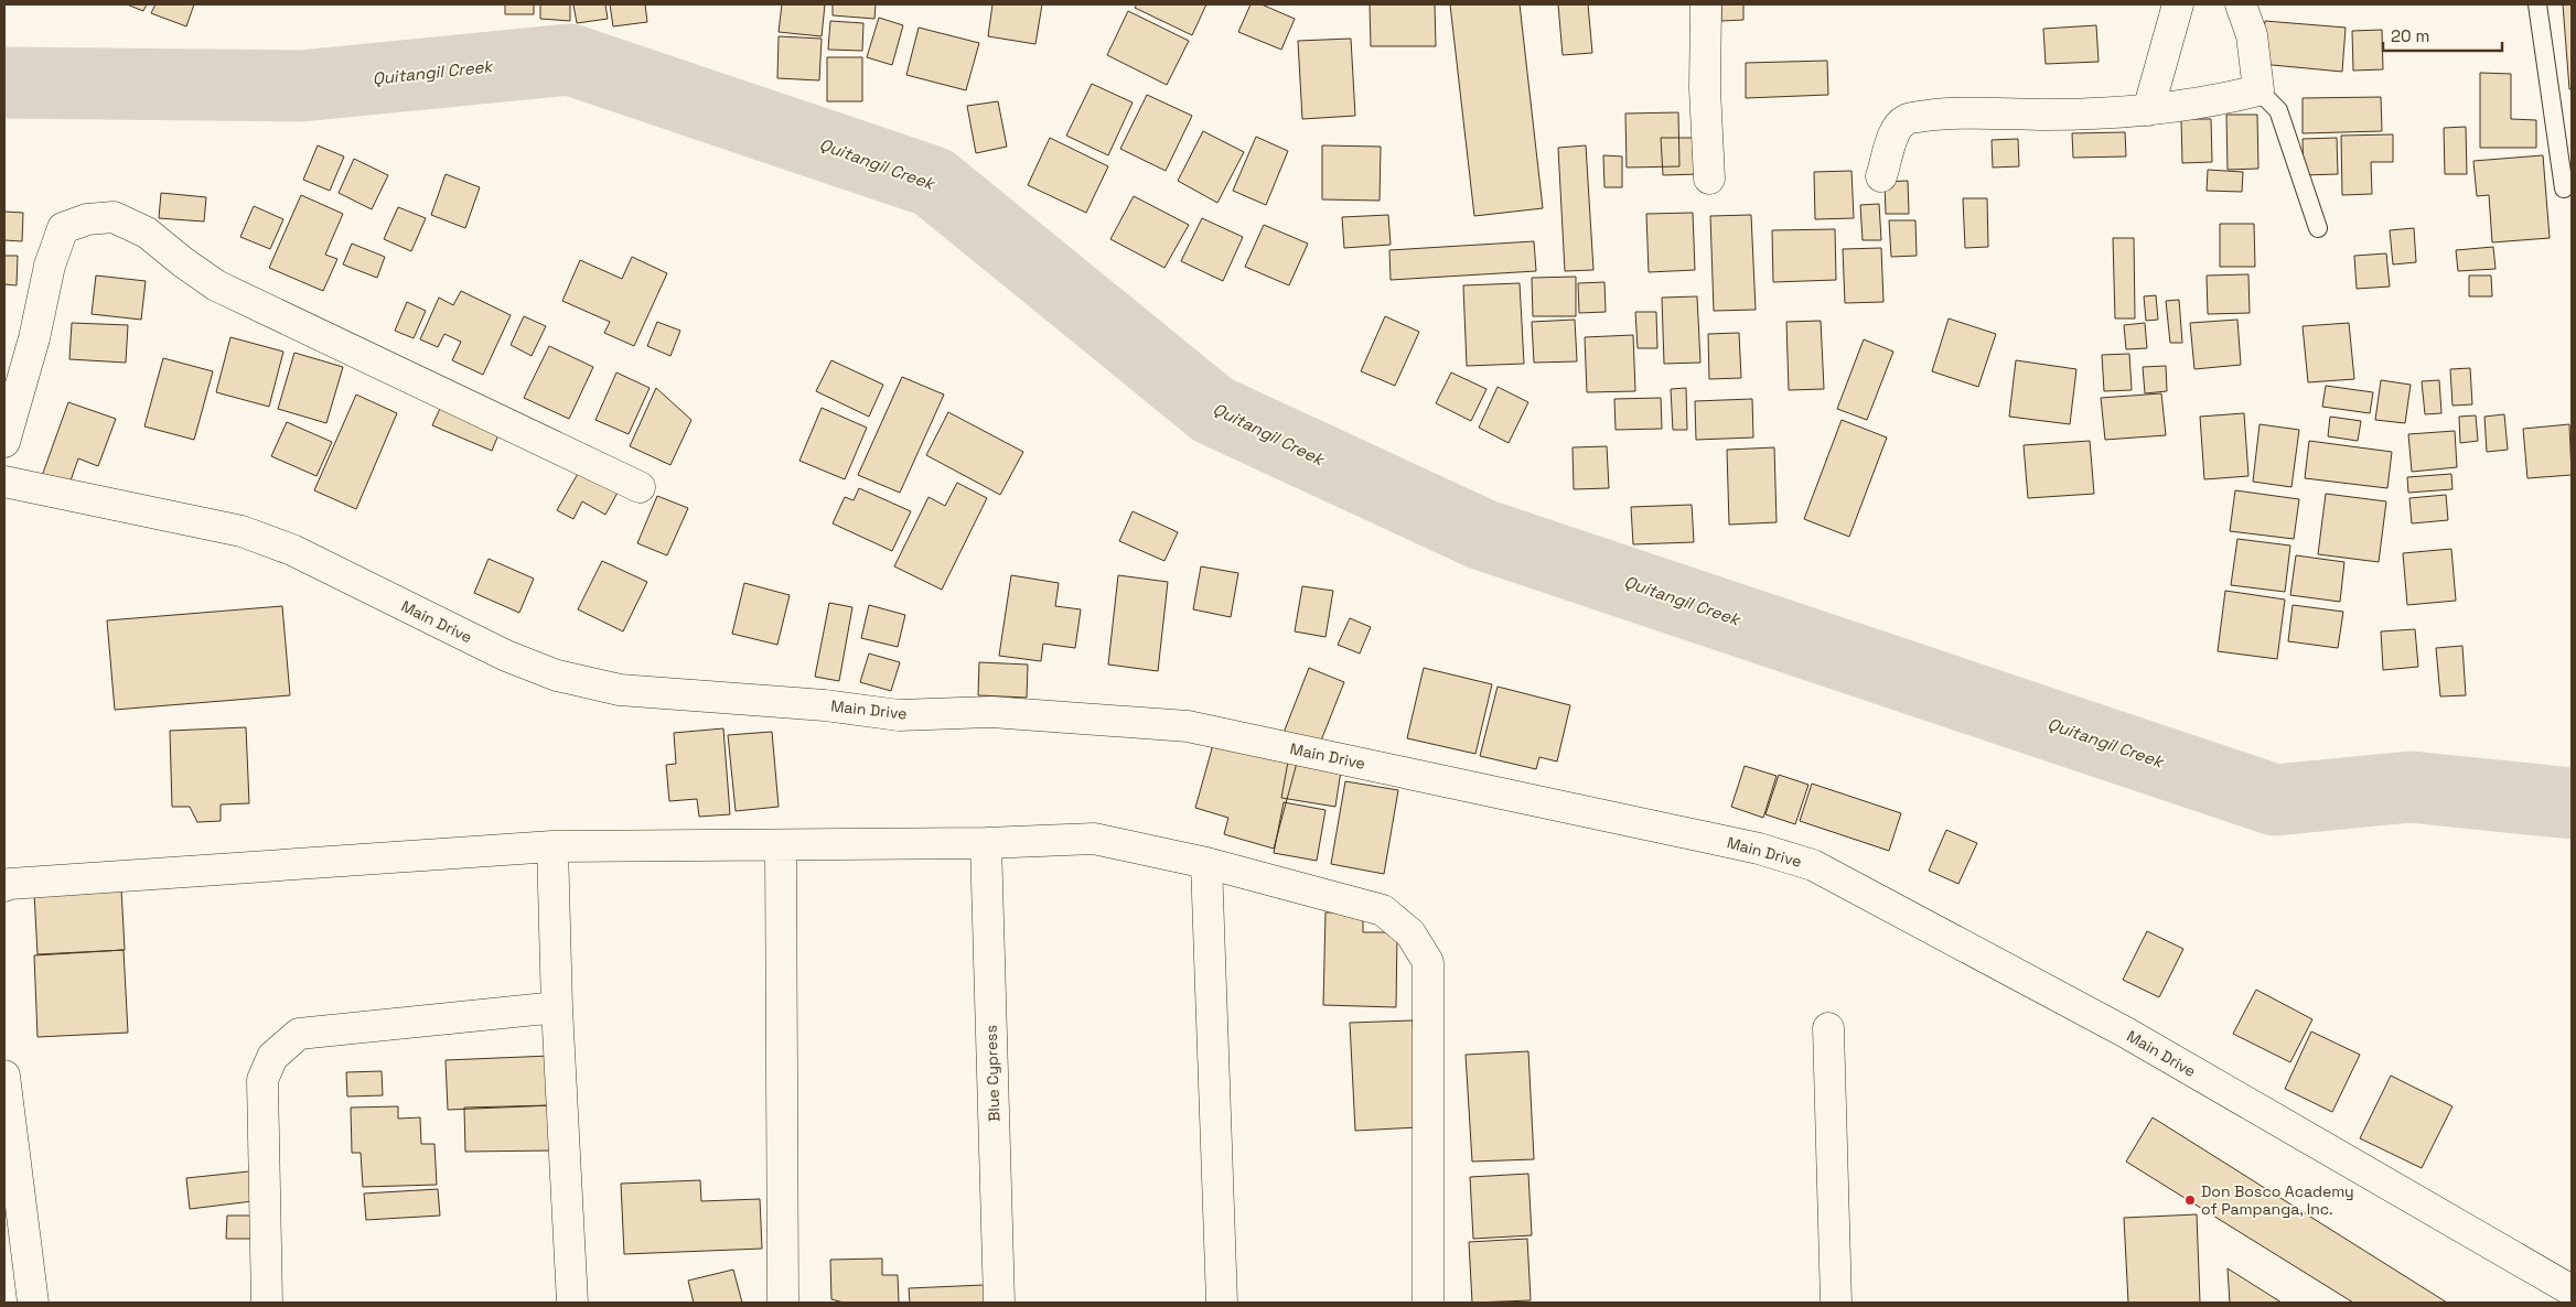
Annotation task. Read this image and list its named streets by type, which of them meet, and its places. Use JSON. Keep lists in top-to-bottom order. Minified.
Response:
{"streets":{"street":["Main Drive","Blue Cypress"]},"water":["Quitangil Creek"],"places":["Don Bosco Academy of Pampanga, Inc."],"scale_bar":"20 m"}
